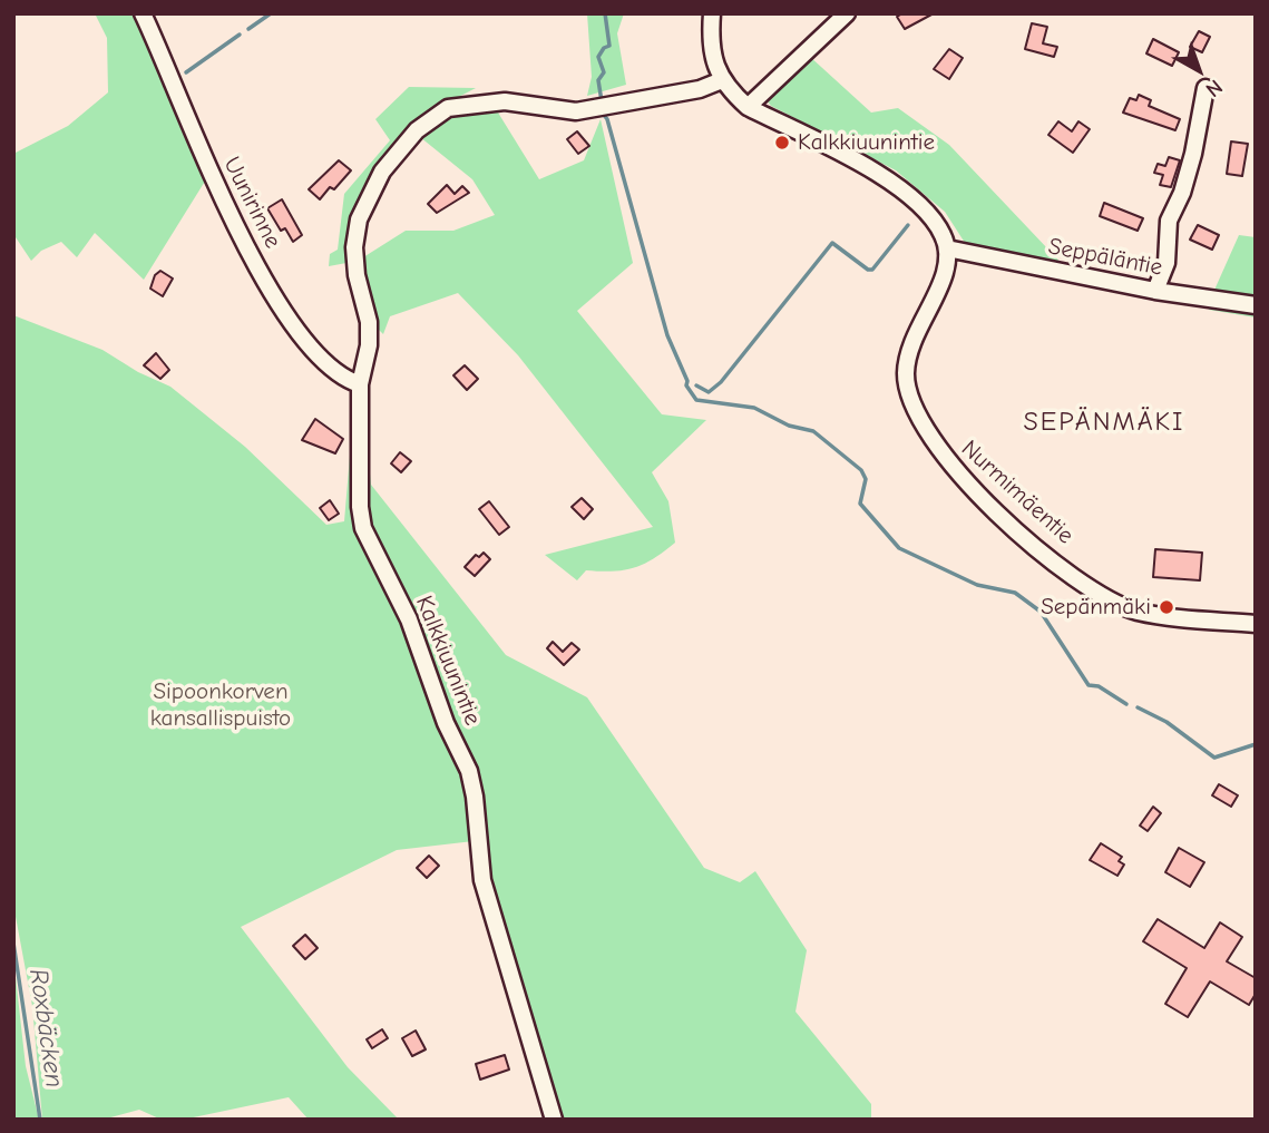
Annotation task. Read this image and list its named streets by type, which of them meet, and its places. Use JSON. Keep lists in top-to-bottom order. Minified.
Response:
{"streets":{"street":["Uunirinne","Seppäläntie","Nurmimäentie","Kalkkiuunintie"]},"crossings":[["Uunirinne","Kalkkiuunintie"],["Seppäläntie","Nurmimäentie"]],"districts":["SEPÄNMÄKI"],"water":["Roxbäcken"],"parks":["Sipoonkorven kansallispuisto"],"places":["Kalkkiuunintie","Sepänmäki"],"north":"bottom right"}
